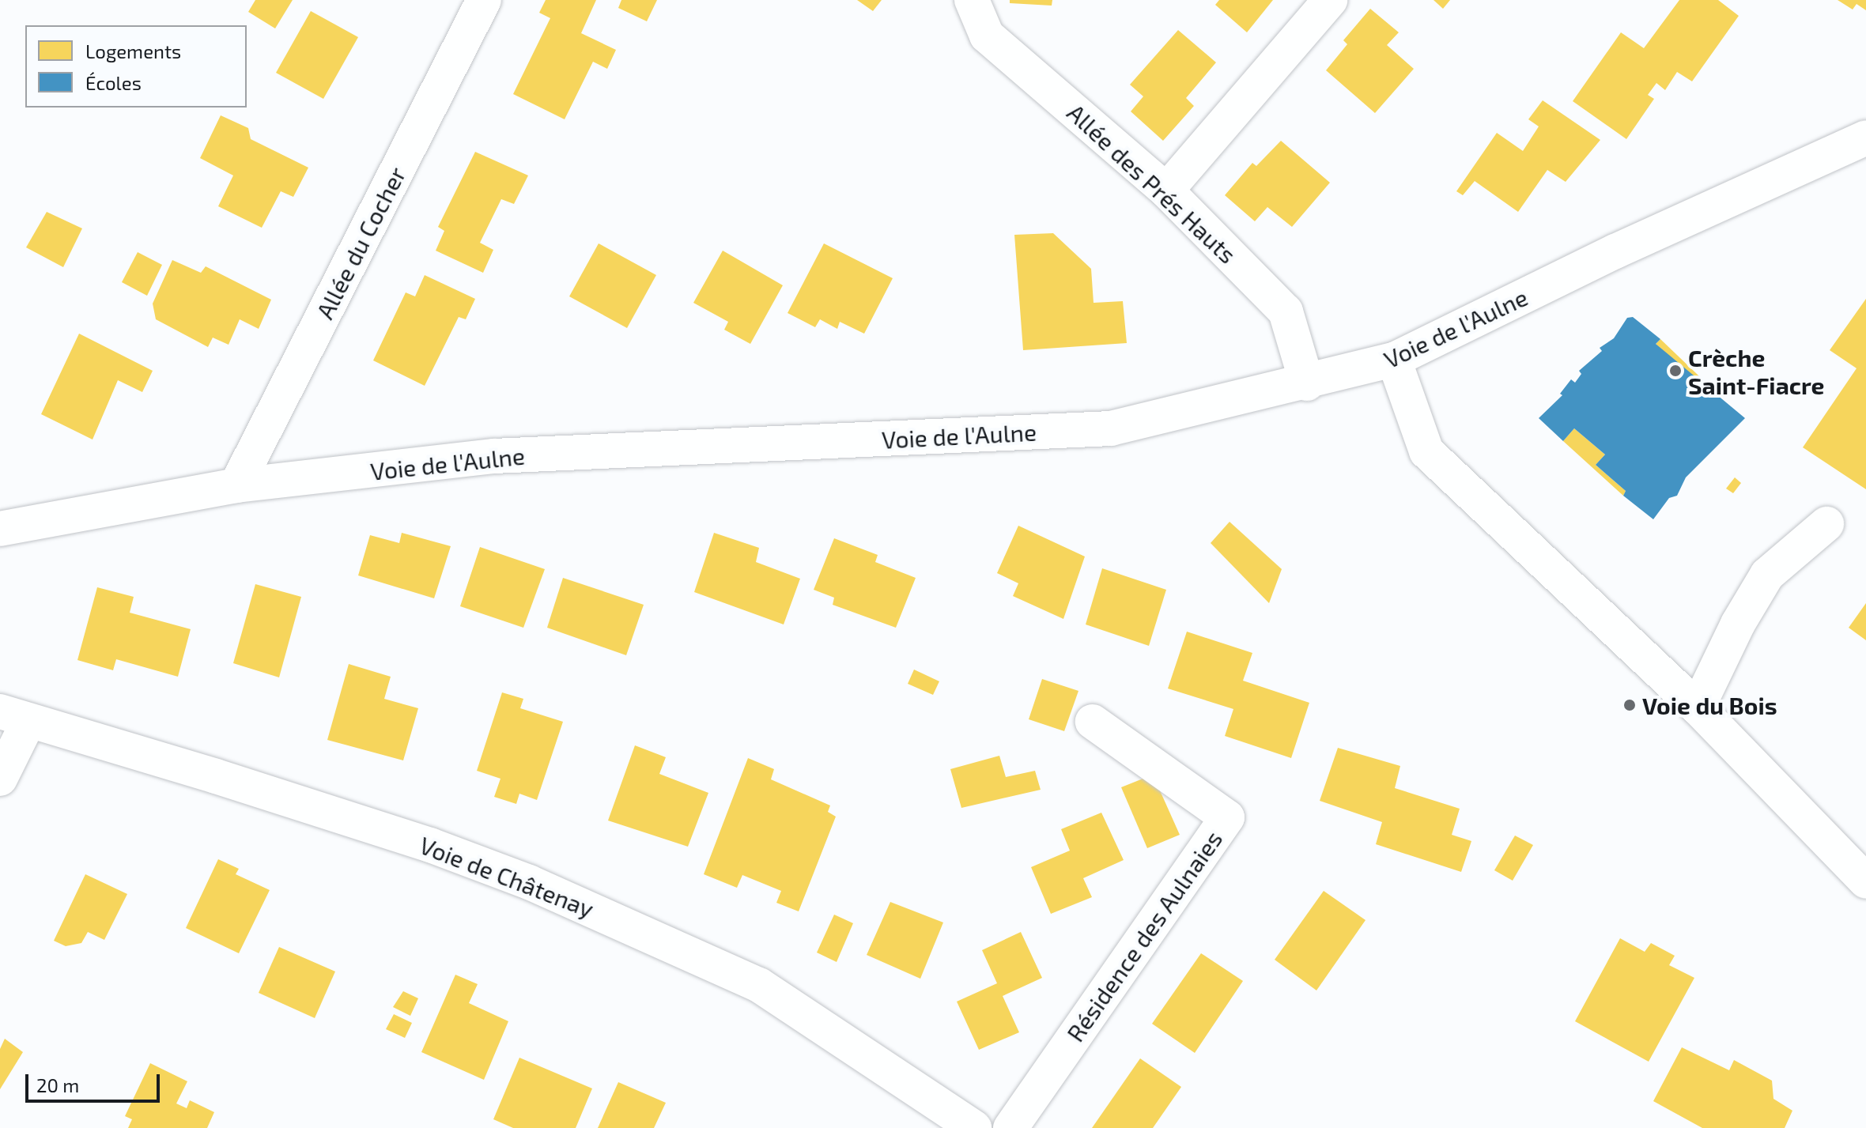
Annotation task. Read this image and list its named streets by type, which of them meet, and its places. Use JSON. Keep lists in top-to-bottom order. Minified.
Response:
{"streets":{"street":["Allée des Prés Hauts","Allée du Cocher","Voie de l'Aulne","Voie de Châtenay","Résidence des Aulnaies"]},"crossings":[["Allée des Prés Hauts","Voie de l'Aulne"],["Allée du Cocher","Voie de l'Aulne"]],"places":["Crèche Saint-Fiacre","Voie du Bois"],"legend":["Logements","Écoles"],"scale_bar":"20 m"}
